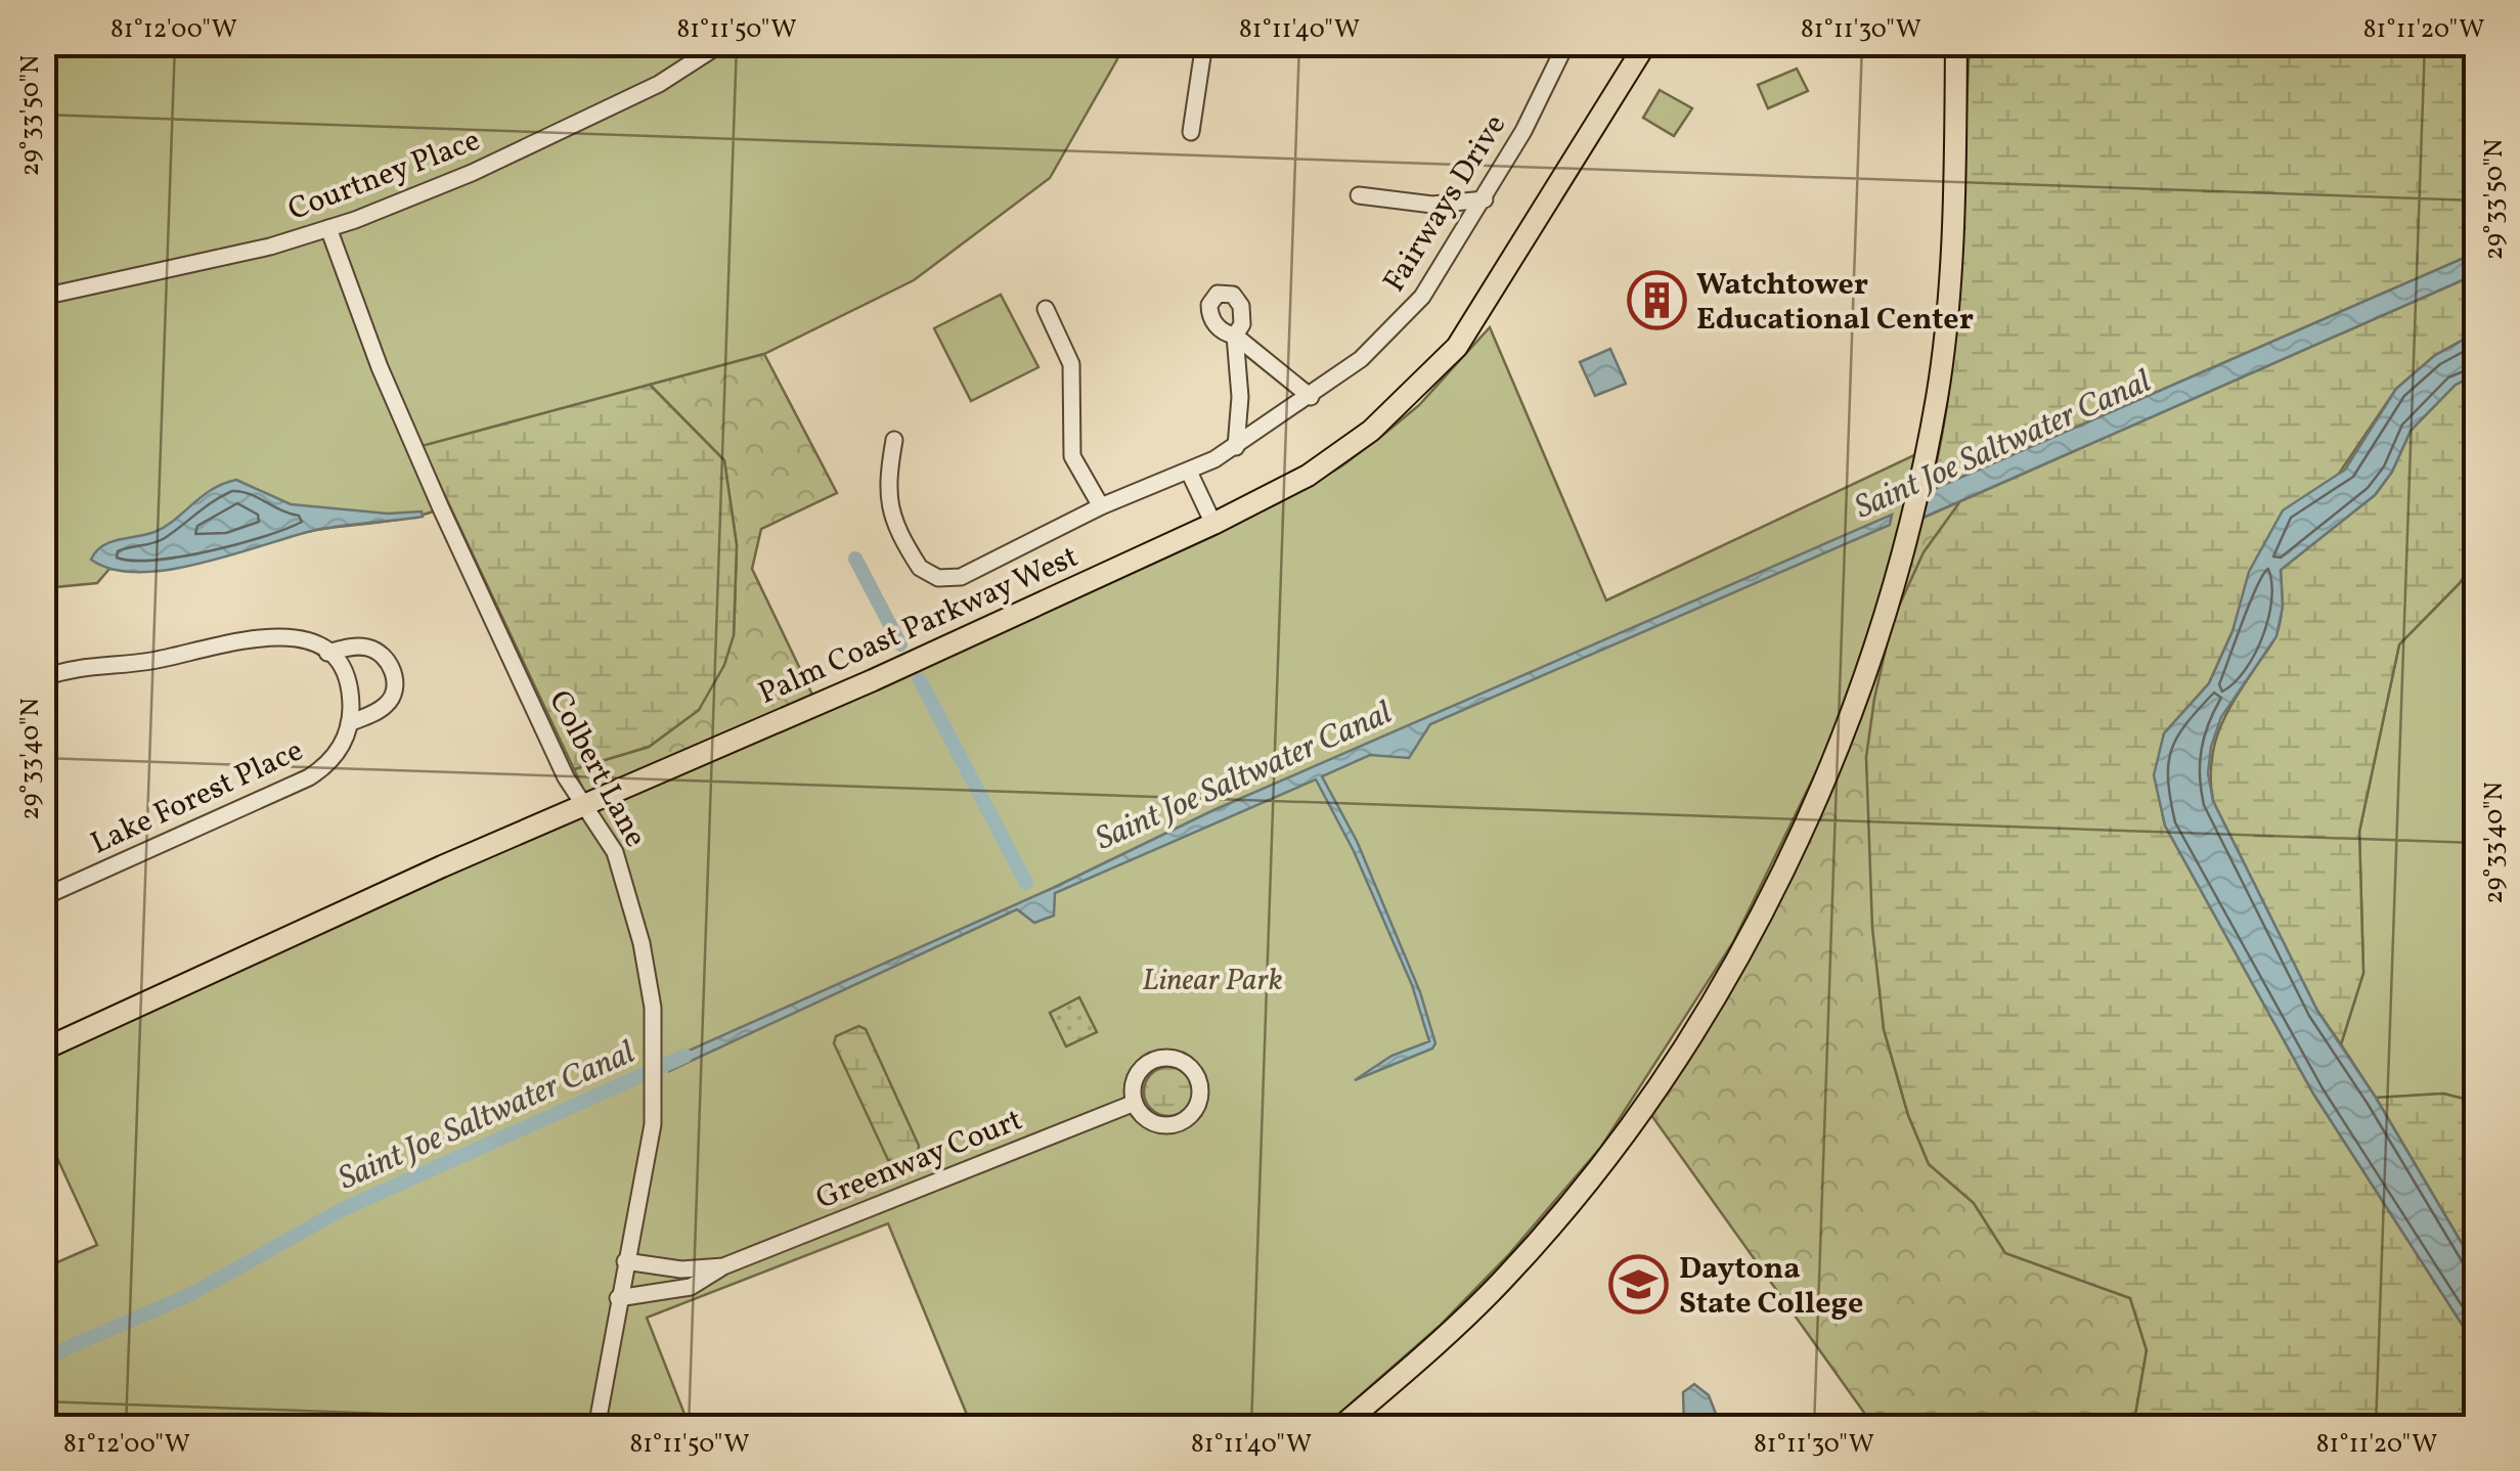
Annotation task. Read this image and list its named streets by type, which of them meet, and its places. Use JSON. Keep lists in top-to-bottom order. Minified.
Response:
{"streets":{"main road":["Palm Coast Parkway West"],"street":["Courtney Place","Fairways Drive","Colbert Lane","Lake Forest Place","Greenway Court"]},"crossings":[["Courtney Place","Colbert Lane"],["Palm Coast Parkway West","Colbert Lane"],["Colbert Lane","Greenway Court"]],"water":["Saint Joe Saltwater Canal"],"parks":["Linear Park"],"places":{"building":["Watchtower Educational Center"],"school or university":["Daytona State College"]},"coordinates":["81°12'00\"W","81°11'50\"W","81°11'40\"W","81°11'30\"W","81°11'20\"W","29°33'50\"N","29°33'40\"N"]}
